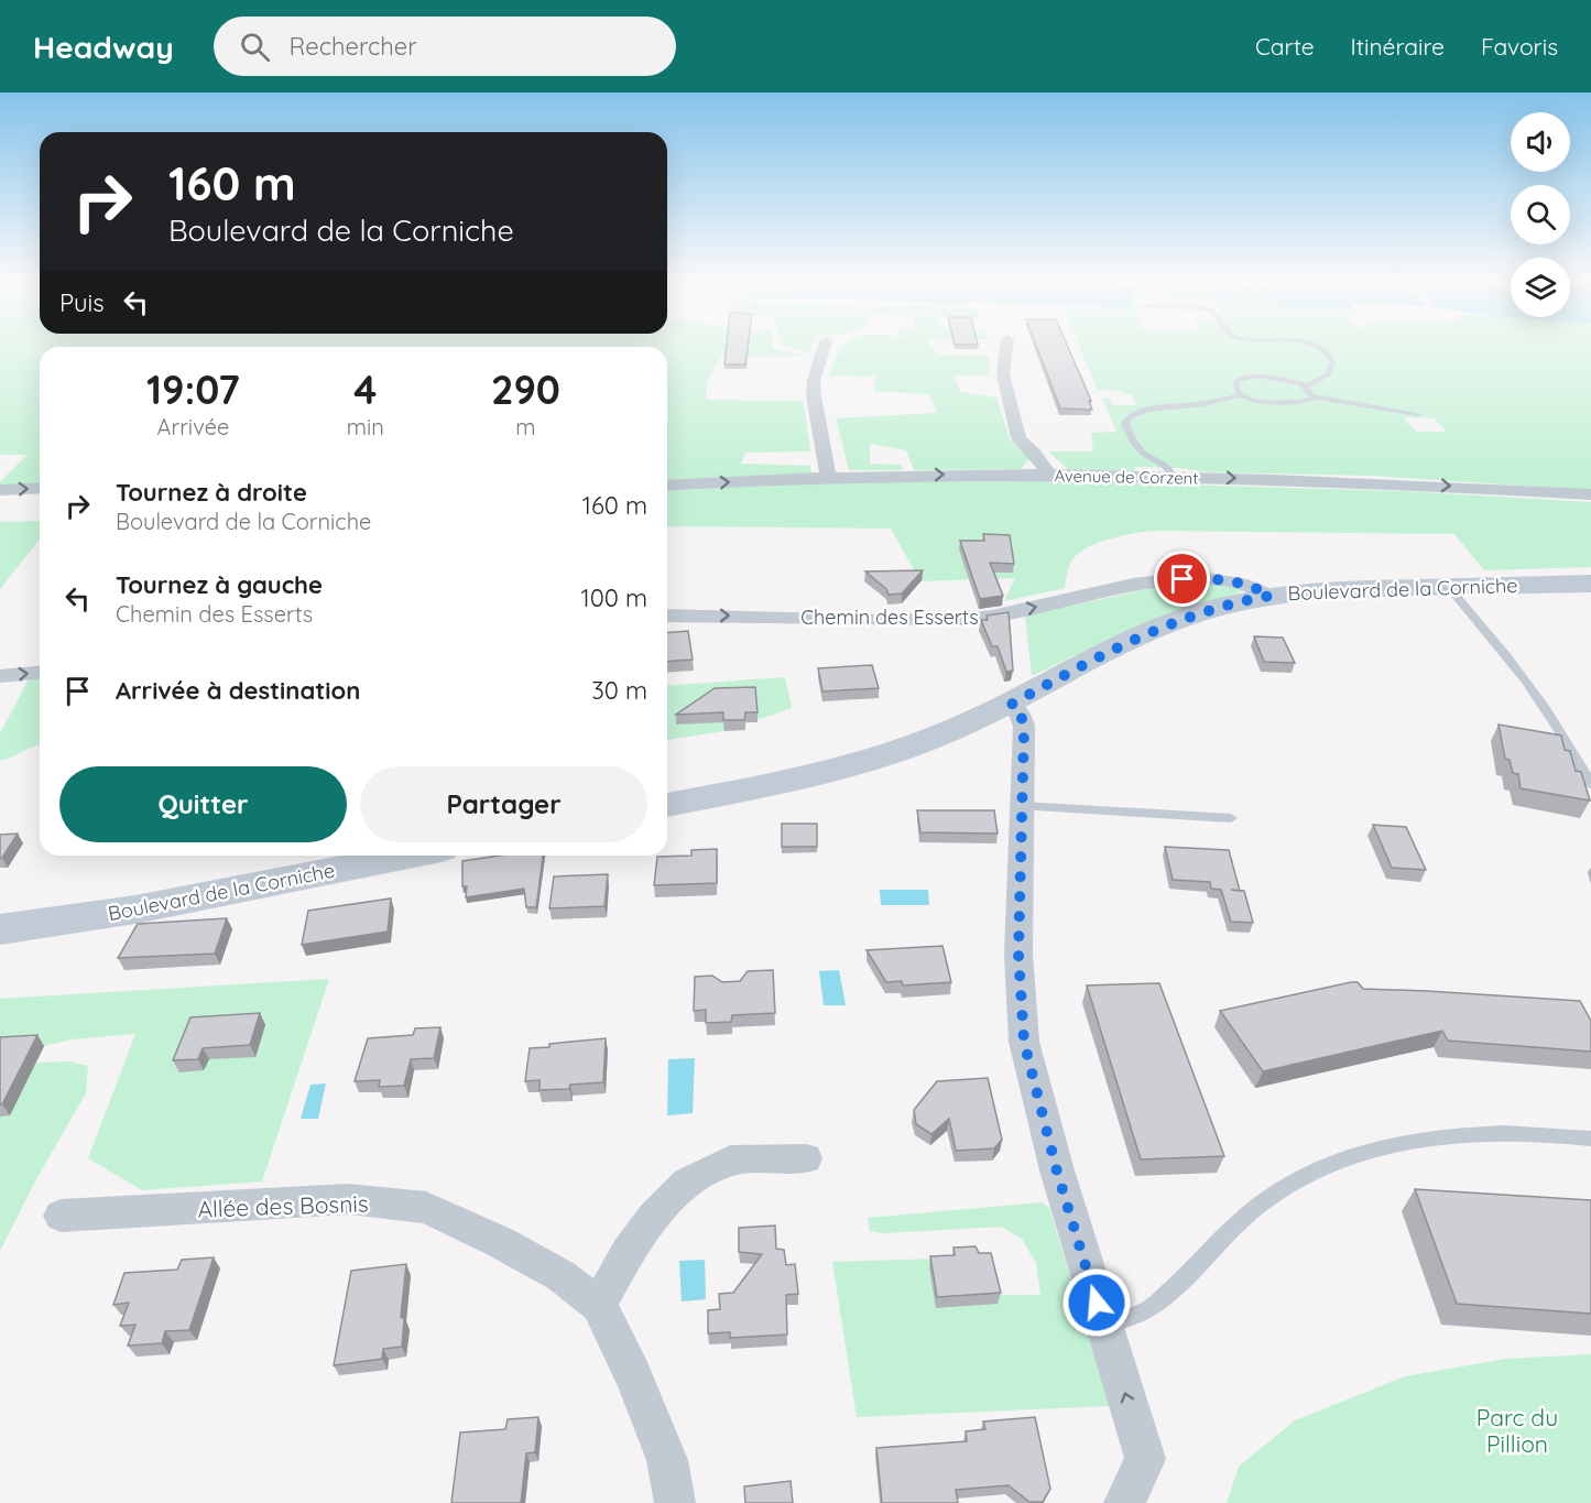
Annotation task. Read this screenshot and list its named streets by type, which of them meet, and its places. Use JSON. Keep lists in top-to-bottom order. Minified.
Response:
{"streets":{"street":["Avenue de Corzent","Boulevard de la Corniche","Chemin des Esserts","Allée des Bosnis"]},"crossings":[["Boulevard de la Corniche","Chemin des Esserts"]],"one_way":["Avenue de Corzent","Chemin des Esserts"],"parks":["Parc du Pillion"],"page":{"header":"Headway","search":"Rechercher","nav":["Carte","Itinéraire","Favoris"],"turn":["160 m","Boulevard de la Corniche"],"then":"Puis","eta":["19:07","Arrivée","4","min","290","m"],"list":[{"name":"Tournez à droite","note":"Boulevard de la Corniche","value":"160 m"},{"name":"Tournez à gauche","note":"Chemin des Esserts","value":"100 m"},{"name":"Arrivée à destination","value":"30 m"}],"buttons":["Quitter","Partager"]}}
